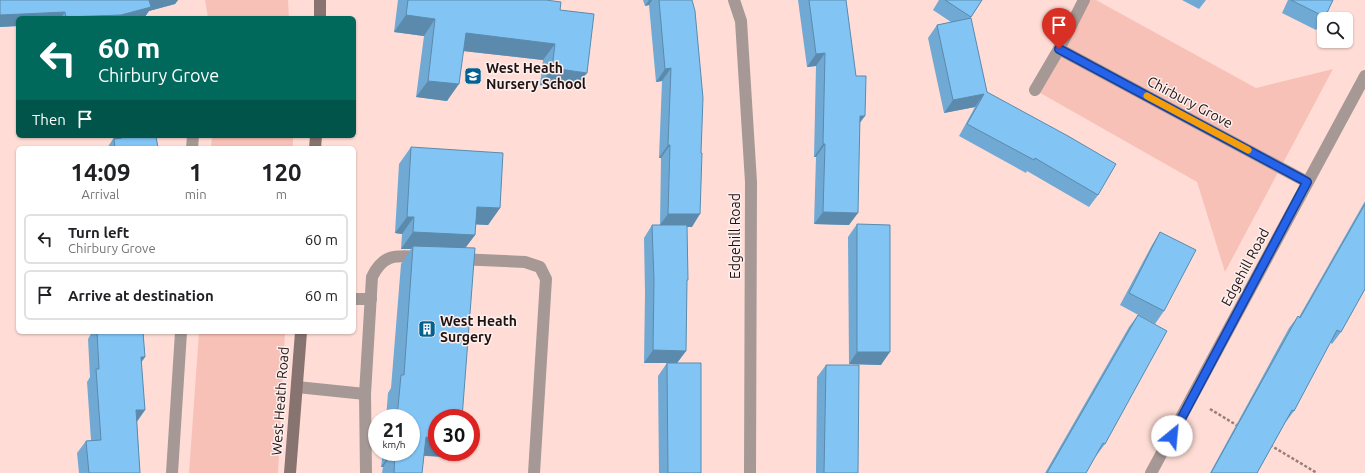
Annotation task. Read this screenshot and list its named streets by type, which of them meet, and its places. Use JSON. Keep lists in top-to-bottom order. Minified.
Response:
{"streets":{"street":["Chirbury Grove","Edgehill Road","West Heath Road"]},"crossings":[["Chirbury Grove","Edgehill Road"]],"places":{"school or university":["West Heath Nursery School"],"building":["West Heath Surgery"]},"page":{"turn":["60 m","Chirbury Grove"],"then":"Then","eta":["14:09","Arrival","1","min","120","m"],"list":[{"name":"Turn left","note":"Chirbury Grove","value":"60 m"},{"name":"Arrive at destination","value":"60 m"}],"speed":"21 km/h","limit":"30"}}
